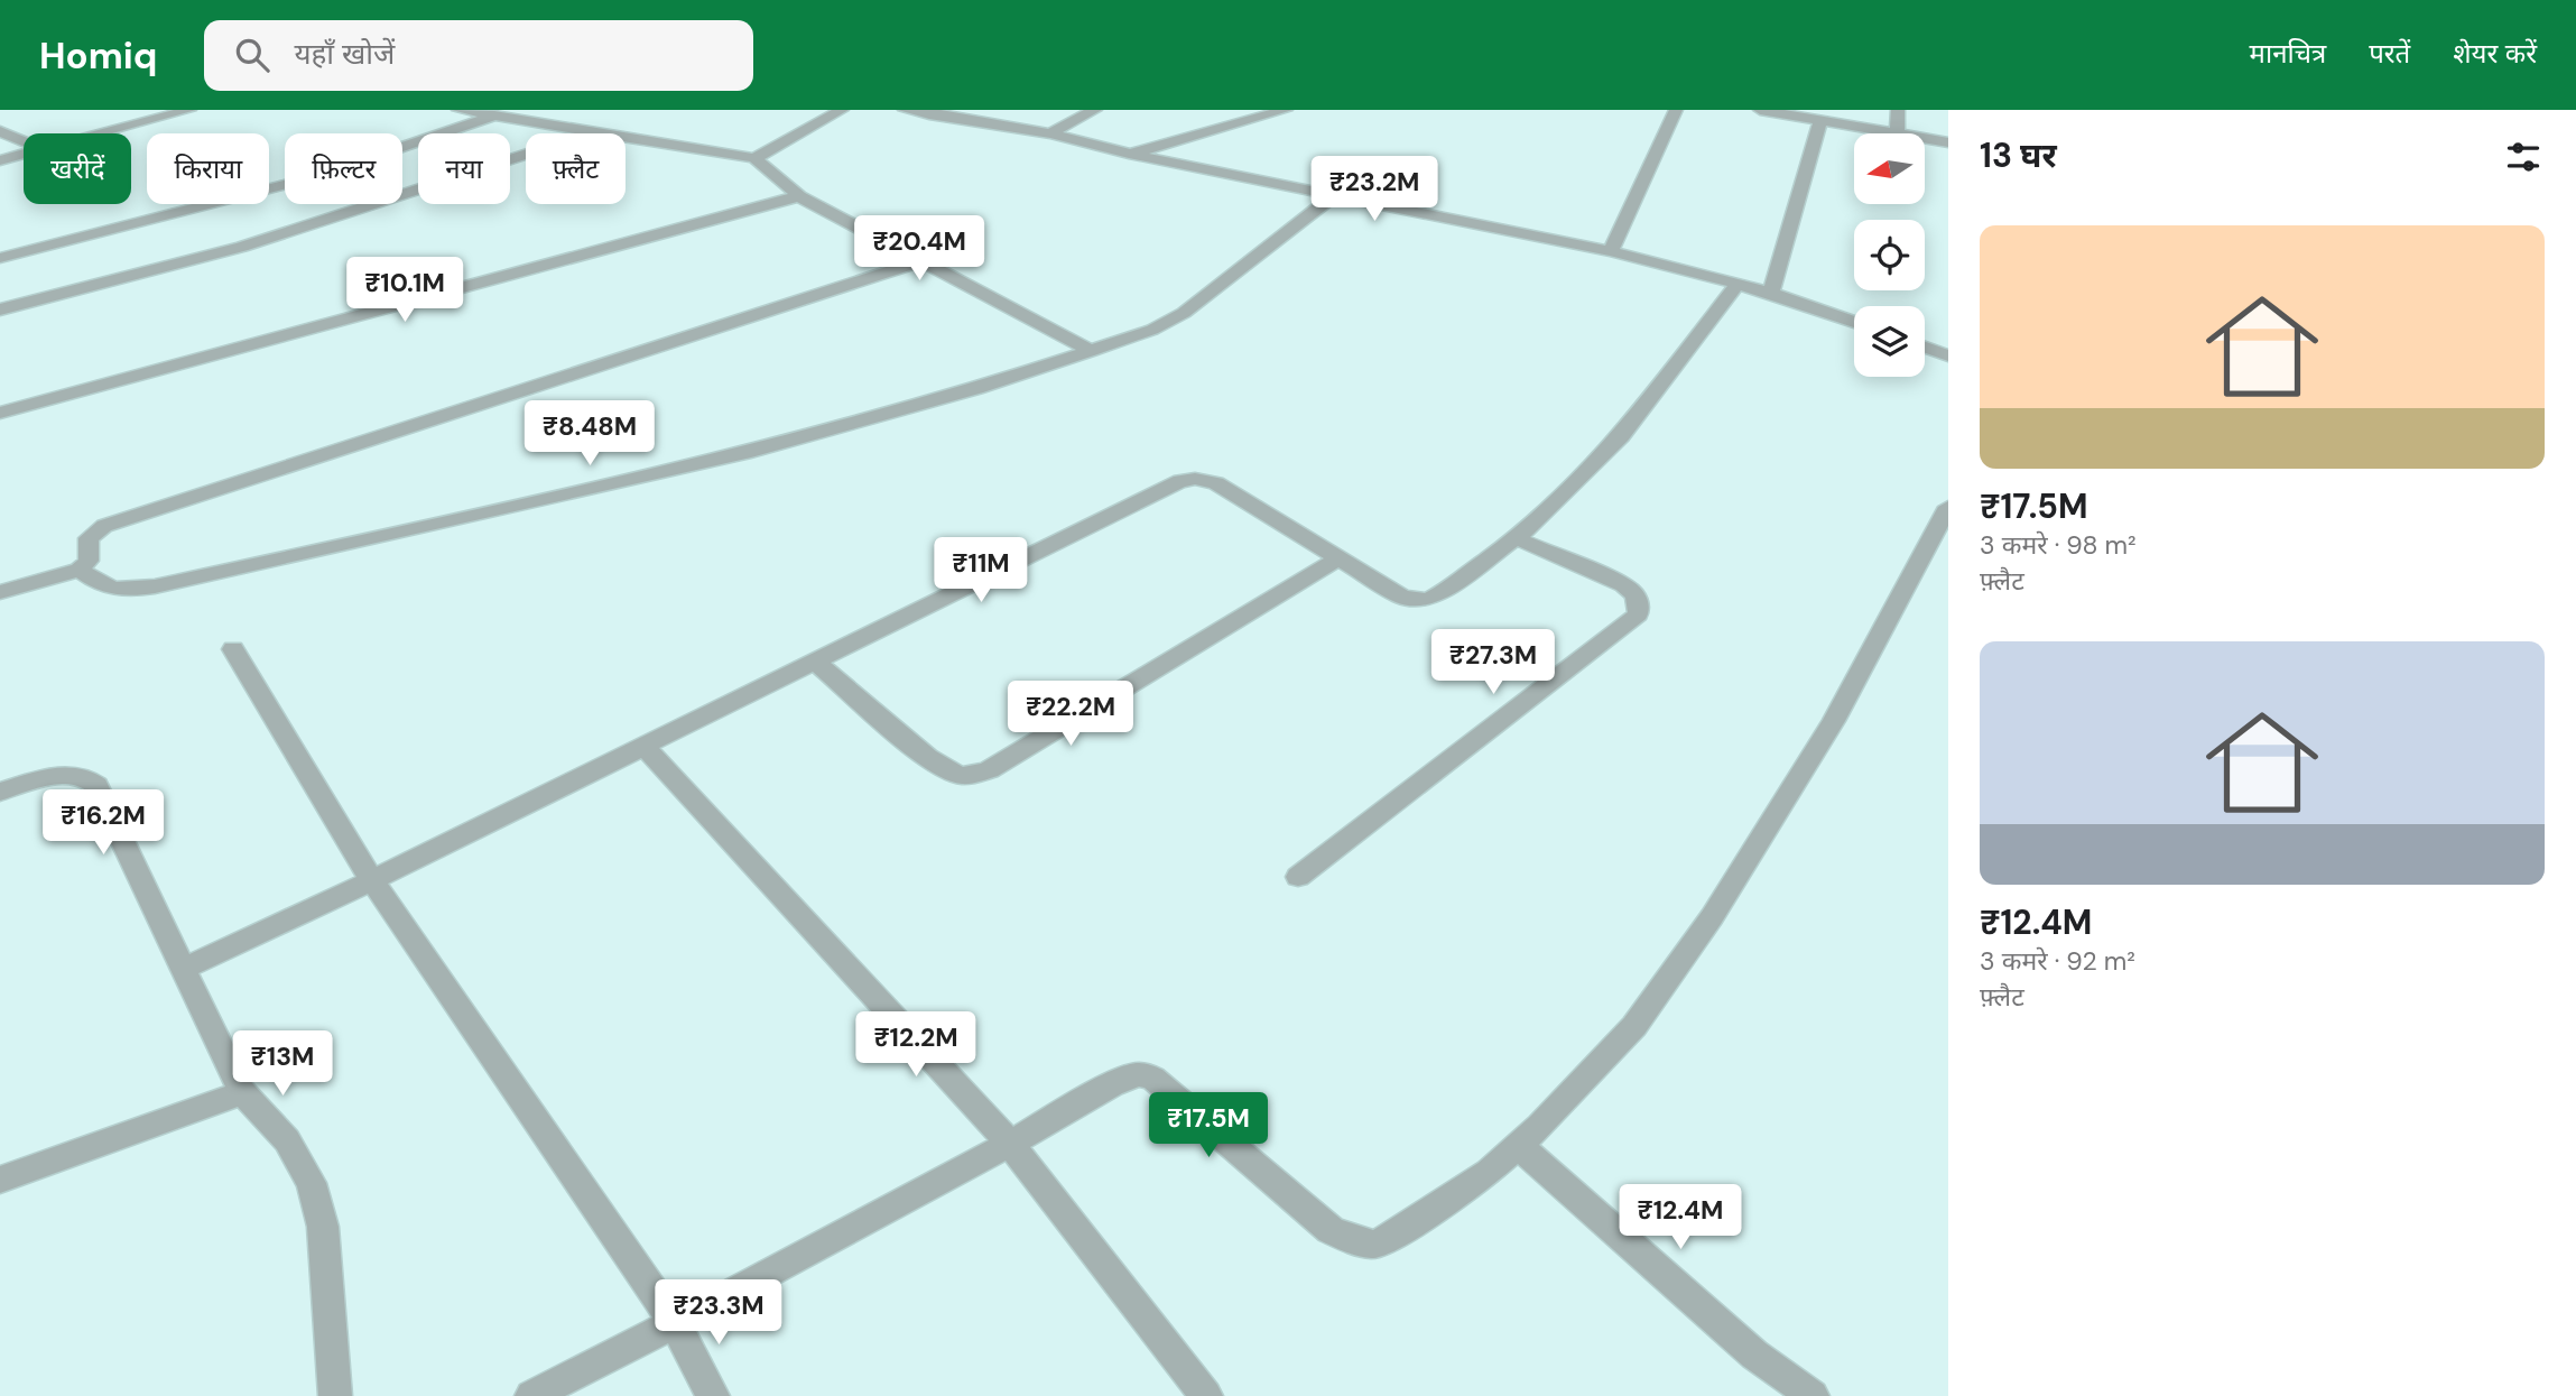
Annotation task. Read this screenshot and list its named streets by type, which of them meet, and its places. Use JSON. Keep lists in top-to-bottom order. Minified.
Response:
{"north":"left","page":{"header":"Homiq","search":"यहाँ खोजें","nav":["मानचित्र","परतें","शेयर करें"],"heading":"13 घर","chip":["खरीदें","किराया","फ़िल्टर","नया","फ़्लैट"],"price":["₹23.2M","₹20.4M","₹10.1M","₹8.48M","₹11M","₹27.3M","₹22.2M","₹16.2M","₹12.2M","₹13M","₹17.5M","₹12.4M","₹23.3M"],"list":[{"name":"₹17.5M","note":"3 कमरे · 98 m² · फ़्लैट"},{"name":"₹12.4M","note":"3 कमरे · 92 m² · फ़्लैट"}]}}
